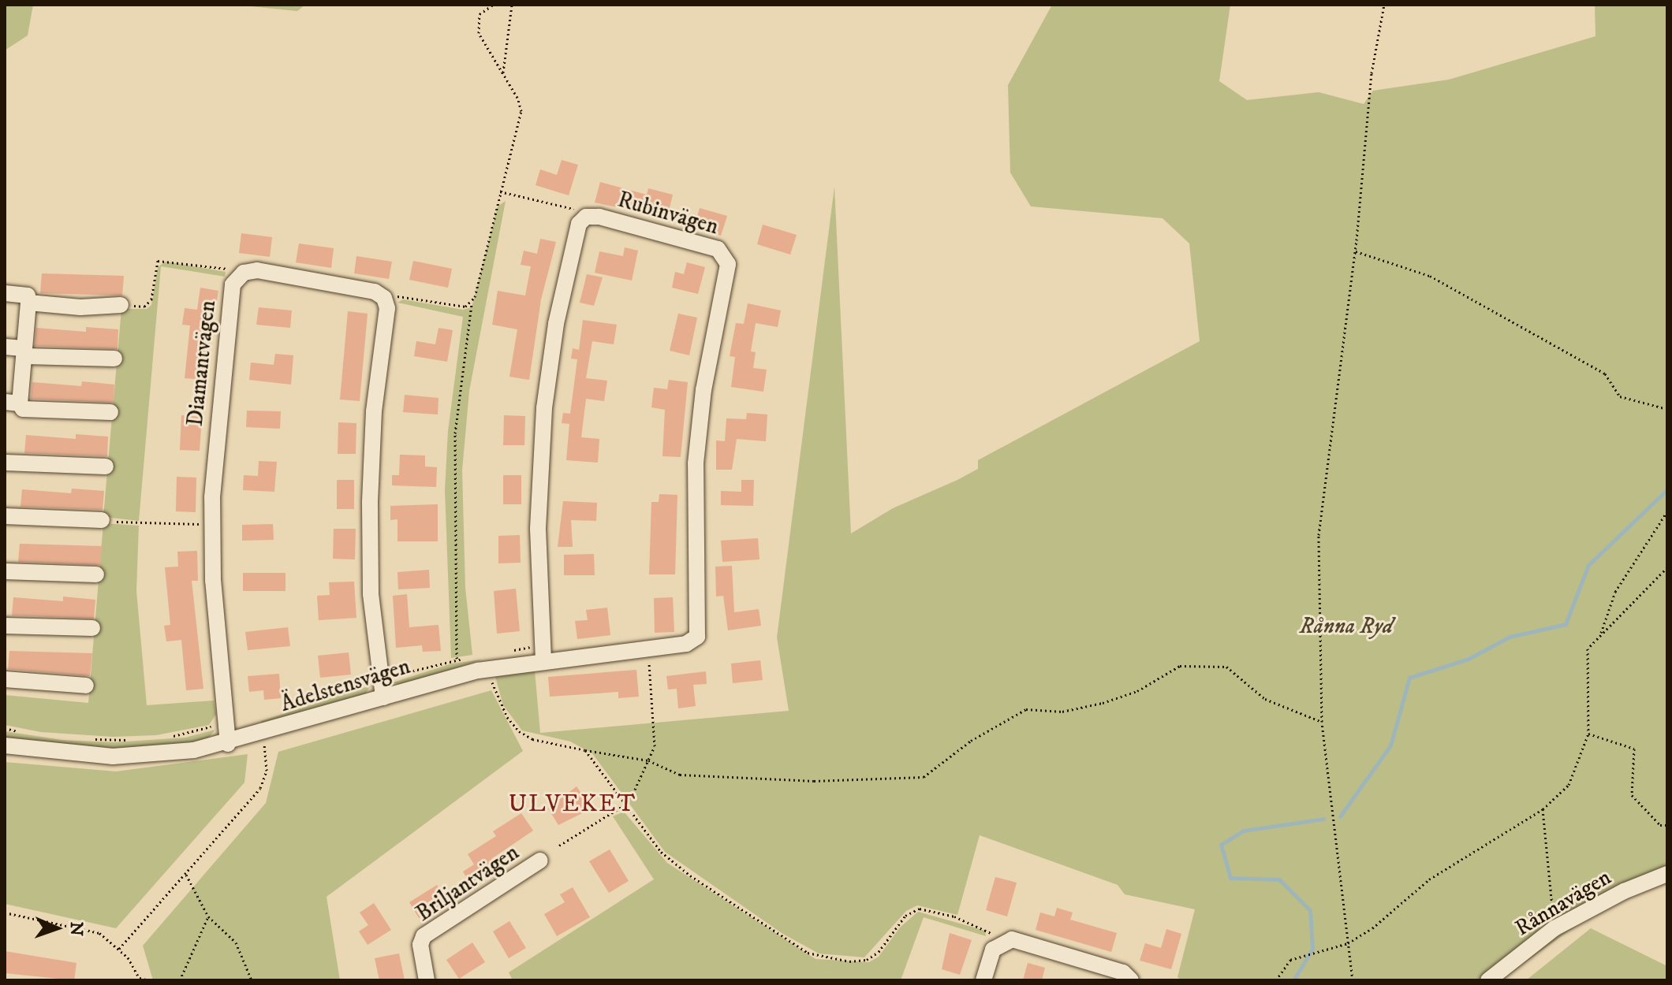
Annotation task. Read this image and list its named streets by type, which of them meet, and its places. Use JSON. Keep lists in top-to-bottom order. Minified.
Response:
{"streets":{"street":["Rubinvägen","Diamantvägen","Ädelstensvägen","Briljantvägen","Rånnavägen"]},"crossings":[["Rubinvägen","Ädelstensvägen"],["Diamantvägen","Ädelstensvägen"]],"districts":["ULVEKET"],"parks":["Rånna Ryd"],"north":"right"}
